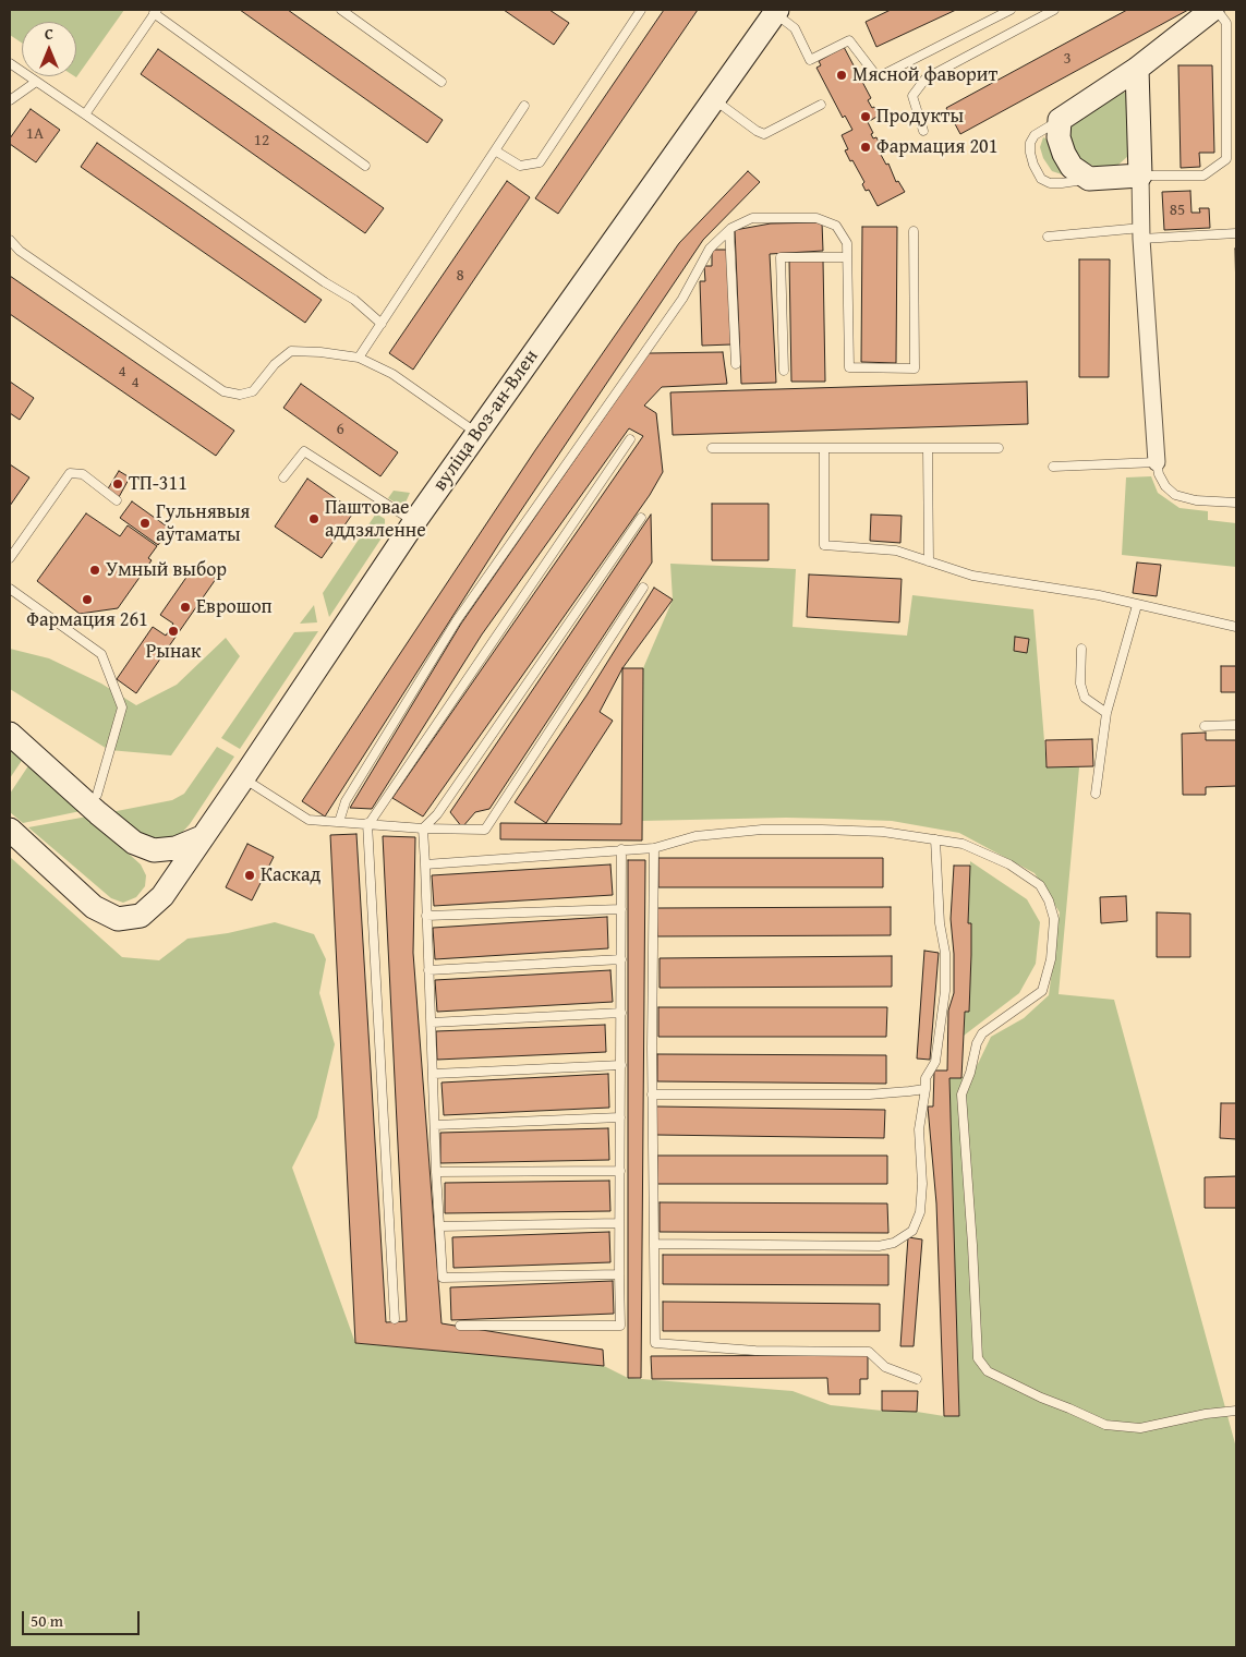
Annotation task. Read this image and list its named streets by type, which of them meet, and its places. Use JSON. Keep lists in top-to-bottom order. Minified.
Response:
{"streets":{"main road":["вуліца Воз-ан-Влен"]},"places":["Мясной фаворит","Продукты","Фармация 201","ТП-311","Паштовае аддзяленне","Гульнявыя аўтаматы","Умный выбор","Фармация 261","Еврошоп","Рынак","Каскад"],"house_numbers":["3","1А","12","85","8","4","4","6"],"scale_bar":"50 m","north":"top"}
